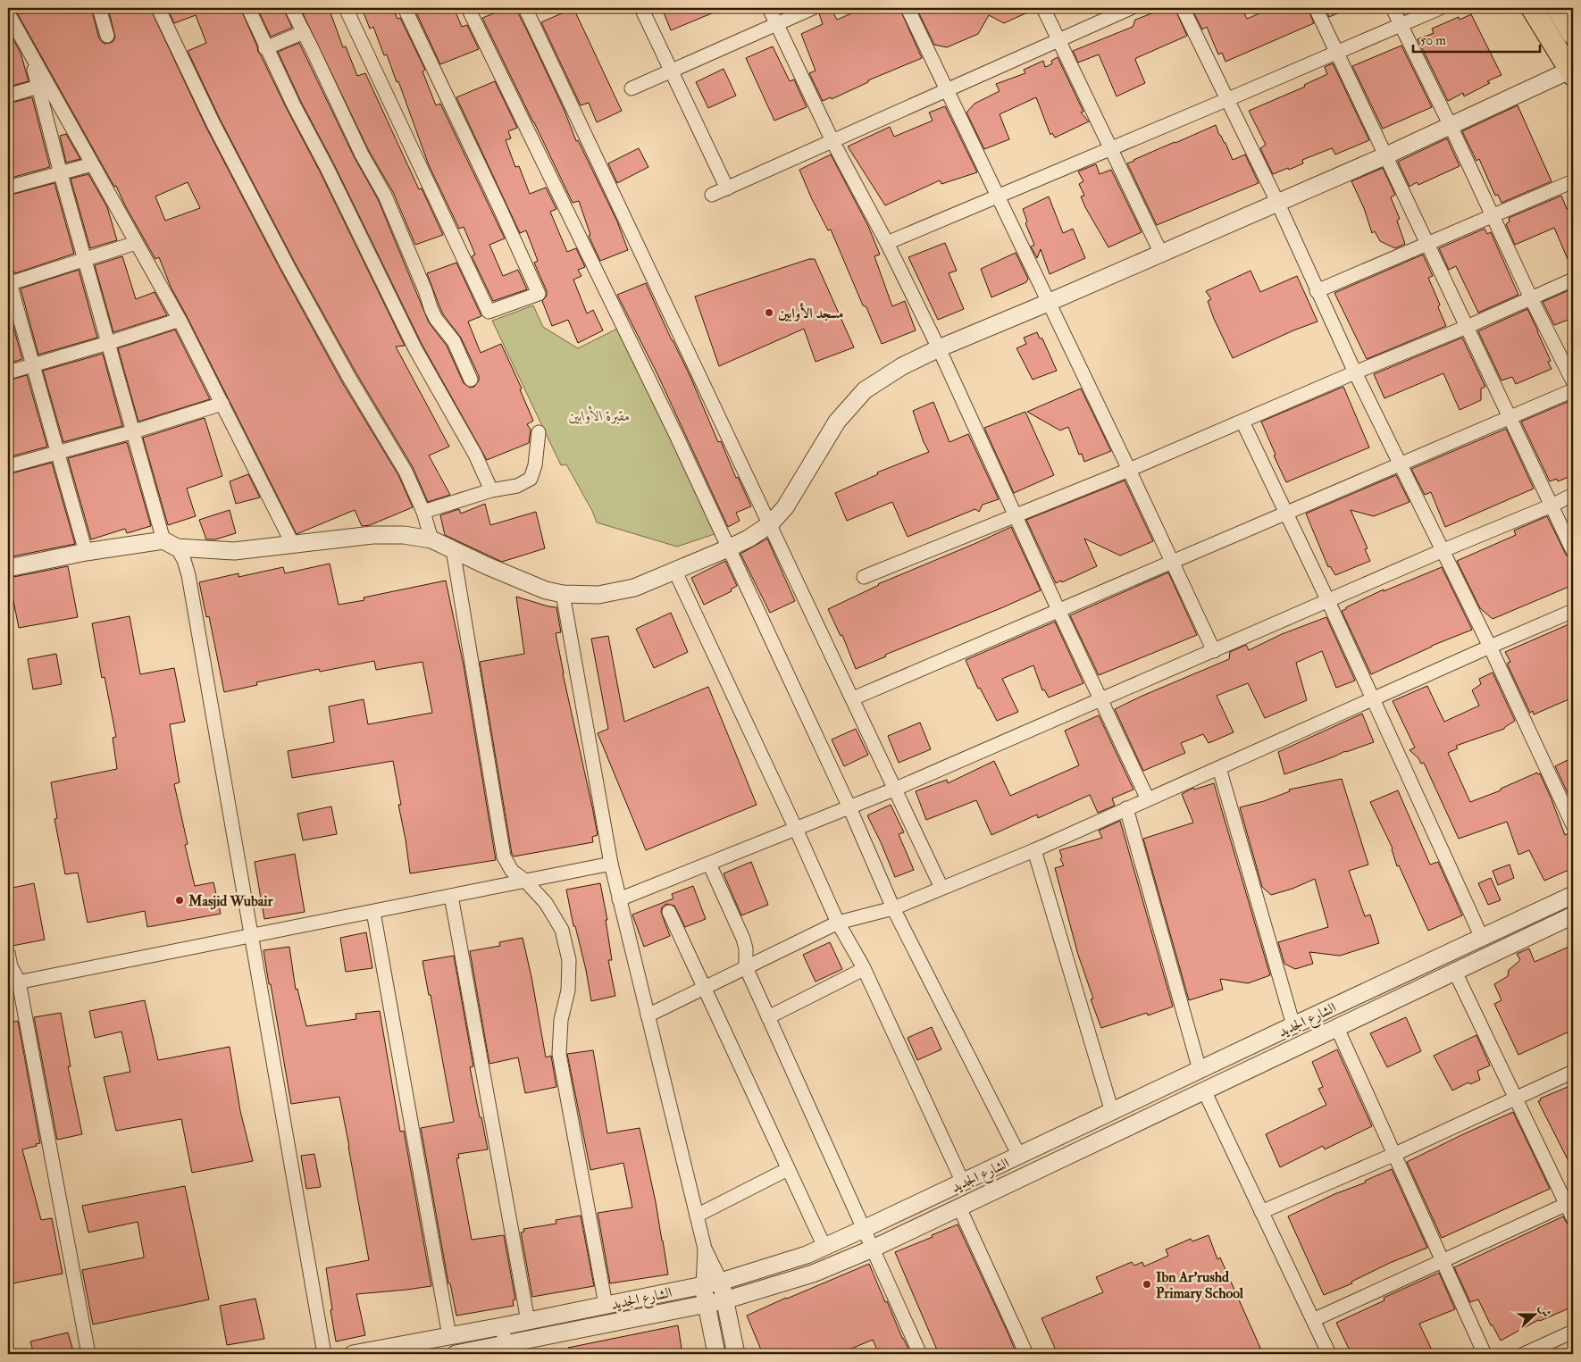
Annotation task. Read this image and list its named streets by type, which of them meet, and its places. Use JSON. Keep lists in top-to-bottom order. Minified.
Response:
{"streets":{"street":["الشارع الجديد"]},"parks":["مقبرة الأوابين"],"places":["مسجد الأوابين","Masjid Wubair","Ibn Ar'rushd Primary School"],"scale_bar":"50 m","north":"right"}
